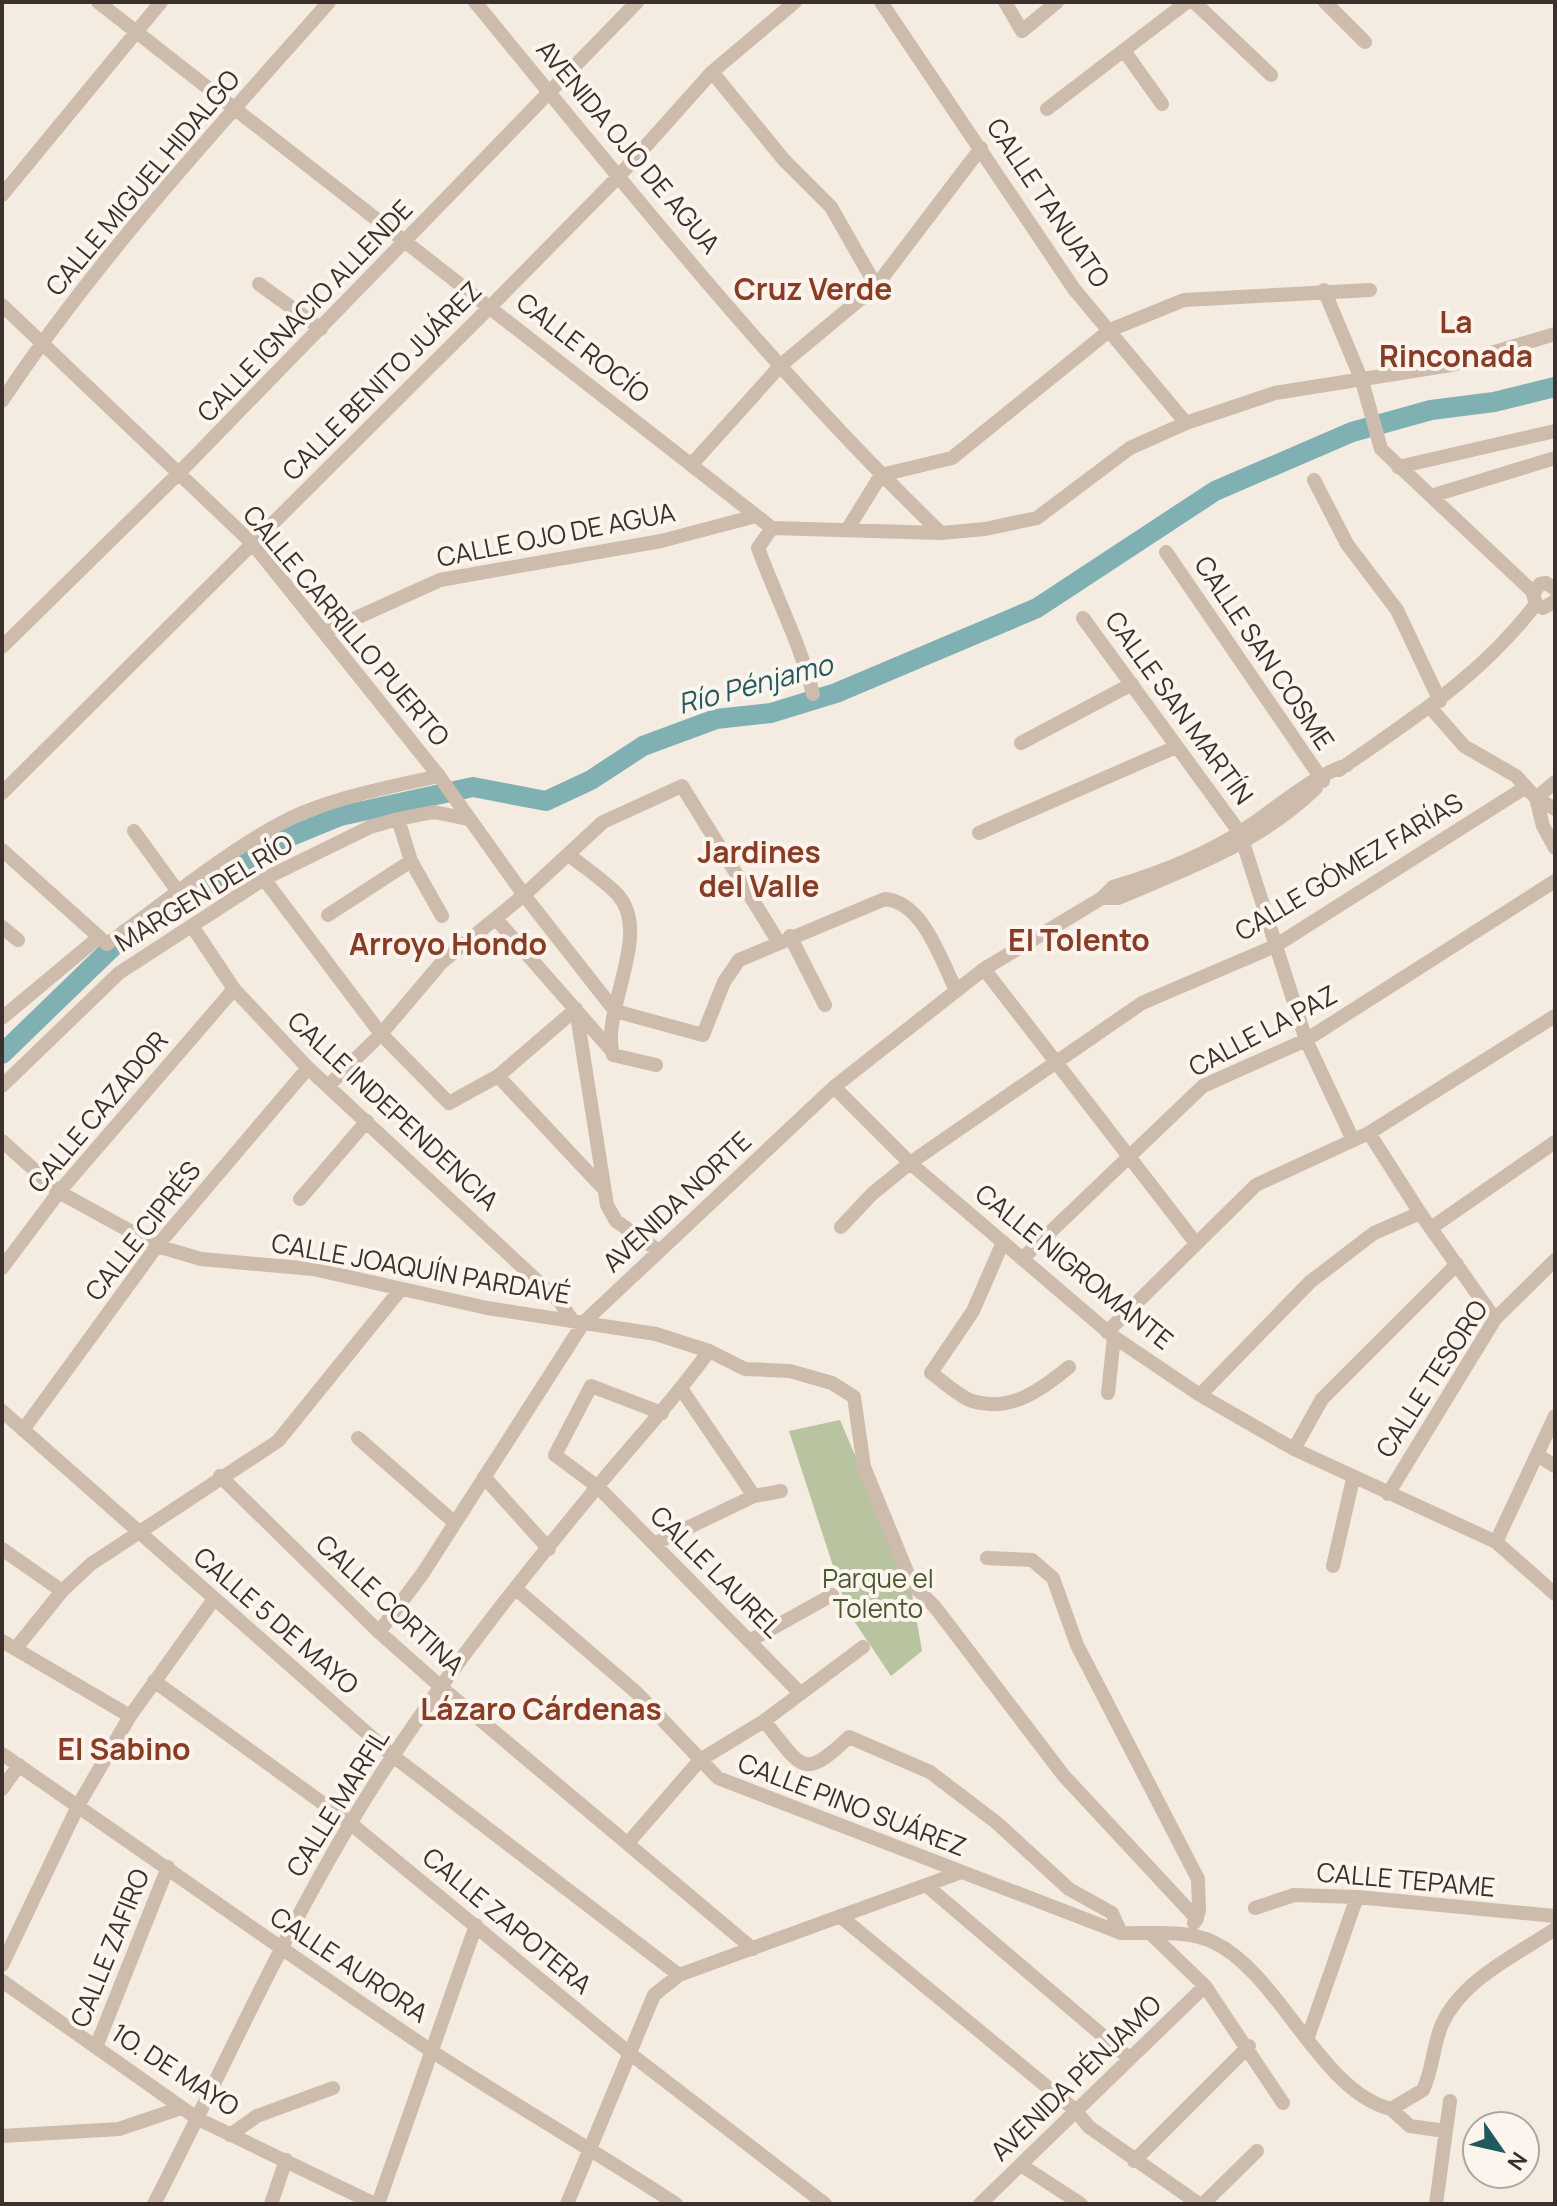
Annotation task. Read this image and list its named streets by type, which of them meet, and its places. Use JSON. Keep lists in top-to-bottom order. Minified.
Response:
{"streets":{"street":["AVENIDA OJO DE AGUA","CALLE MIGUEL HIDALGO","CALLE TANUATO","CALLE IGNACIO ALLENDE","CALLE ROCÍO","CALLE BENITO JUÁREZ","CALLE OJO DE AGUA","CALLE CARRILLO PUERTO","CALLE SAN COSME","CALLE SAN MARTÍN","CALLE GÓMEZ FARÍAS","MARGEN DEL RÍO","CALLE LA PAZ","CALLE INDEPENDENCIA","CALLE CAZADOR","AVENIDA NORTE","CALLE CIPRÉS","CALLE NIGROMANTE","CALLE JOAQUÍN PARDAVÉ","CALLE TESORO","CALLE LAUREL","CALLE CORTINA","CALLE 5 DE MAYO","CALLE MARFIL","CALLE PINO SUÁREZ","CALLE TEPAME","CALLE ZAPOTERA","CALLE ZAFIRO","CALLE AURORA","1O. DE MAYO","AVENIDA PÉNJAMO"]},"crossings":[["AVENIDA OJO DE AGUA","CALLE IGNACIO ALLENDE"],["AVENIDA OJO DE AGUA","CALLE BENITO JUÁREZ"],["CALLE MIGUEL HIDALGO","CALLE ROCÍO"],["CALLE MIGUEL HIDALGO","CALLE CARRILLO PUERTO"],["CALLE IGNACIO ALLENDE","CALLE ROCÍO"],["CALLE IGNACIO ALLENDE","CALLE CARRILLO PUERTO"],["CALLE ROCÍO","CALLE BENITO JUÁREZ"],["CALLE ROCÍO","CALLE OJO DE AGUA"],["CALLE BENITO JUÁREZ","CALLE CARRILLO PUERTO"],["CALLE OJO DE AGUA","CALLE CARRILLO PUERTO"],["CALLE CARRILLO PUERTO","MARGEN DEL RÍO"],["CALLE SAN COSME","AVENIDA NORTE"],["CALLE SAN MARTÍN","CALLE GÓMEZ FARÍAS"],["CALLE SAN MARTÍN","CALLE LA PAZ"],["CALLE SAN MARTÍN","AVENIDA NORTE"],["CALLE GÓMEZ FARÍAS","CALLE NIGROMANTE"],["MARGEN DEL RÍO","CALLE INDEPENDENCIA"],["CALLE LA PAZ","CALLE NIGROMANTE"],["CALLE INDEPENDENCIA","CALLE CAZADOR"],["CALLE INDEPENDENCIA","AVENIDA NORTE"],["CALLE INDEPENDENCIA","CALLE CIPRÉS"],["CALLE INDEPENDENCIA","CALLE JOAQUÍN PARDAVÉ"],["CALLE CAZADOR","CALLE JOAQUÍN PARDAVÉ"],["AVENIDA NORTE","CALLE NIGROMANTE"],["AVENIDA NORTE","CALLE JOAQUÍN PARDAVÉ"],["AVENIDA NORTE","CALLE CORTINA"],["CALLE CIPRÉS","CALLE JOAQUÍN PARDAVÉ"],["CALLE CIPRÉS","CALLE 5 DE MAYO"],["CALLE NIGROMANTE","CALLE TESORO"],["CALLE JOAQUÍN PARDAVÉ","CALLE MARFIL"],["CALLE LAUREL","CALLE MARFIL"],["CALLE CORTINA","CALLE MARFIL"],["CALLE 5 DE MAYO","CALLE MARFIL"],["CALLE MARFIL","CALLE PINO SUÁREZ"],["CALLE MARFIL","CALLE ZAPOTERA"],["CALLE MARFIL","CALLE AURORA"],["CALLE MARFIL","1O. DE MAYO"],["CALLE ZAFIRO","CALLE AURORA"],["CALLE ZAFIRO","1O. DE MAYO"]],"districts":["Cruz Verde","La Rinconada","Jardines del Valle","El Tolento","Arroyo Hondo","Lázaro Cárdenas","El Sabino"],"water":["Río Pénjamo"],"parks":["Parque el Tolento"],"north":"bottom right"}
